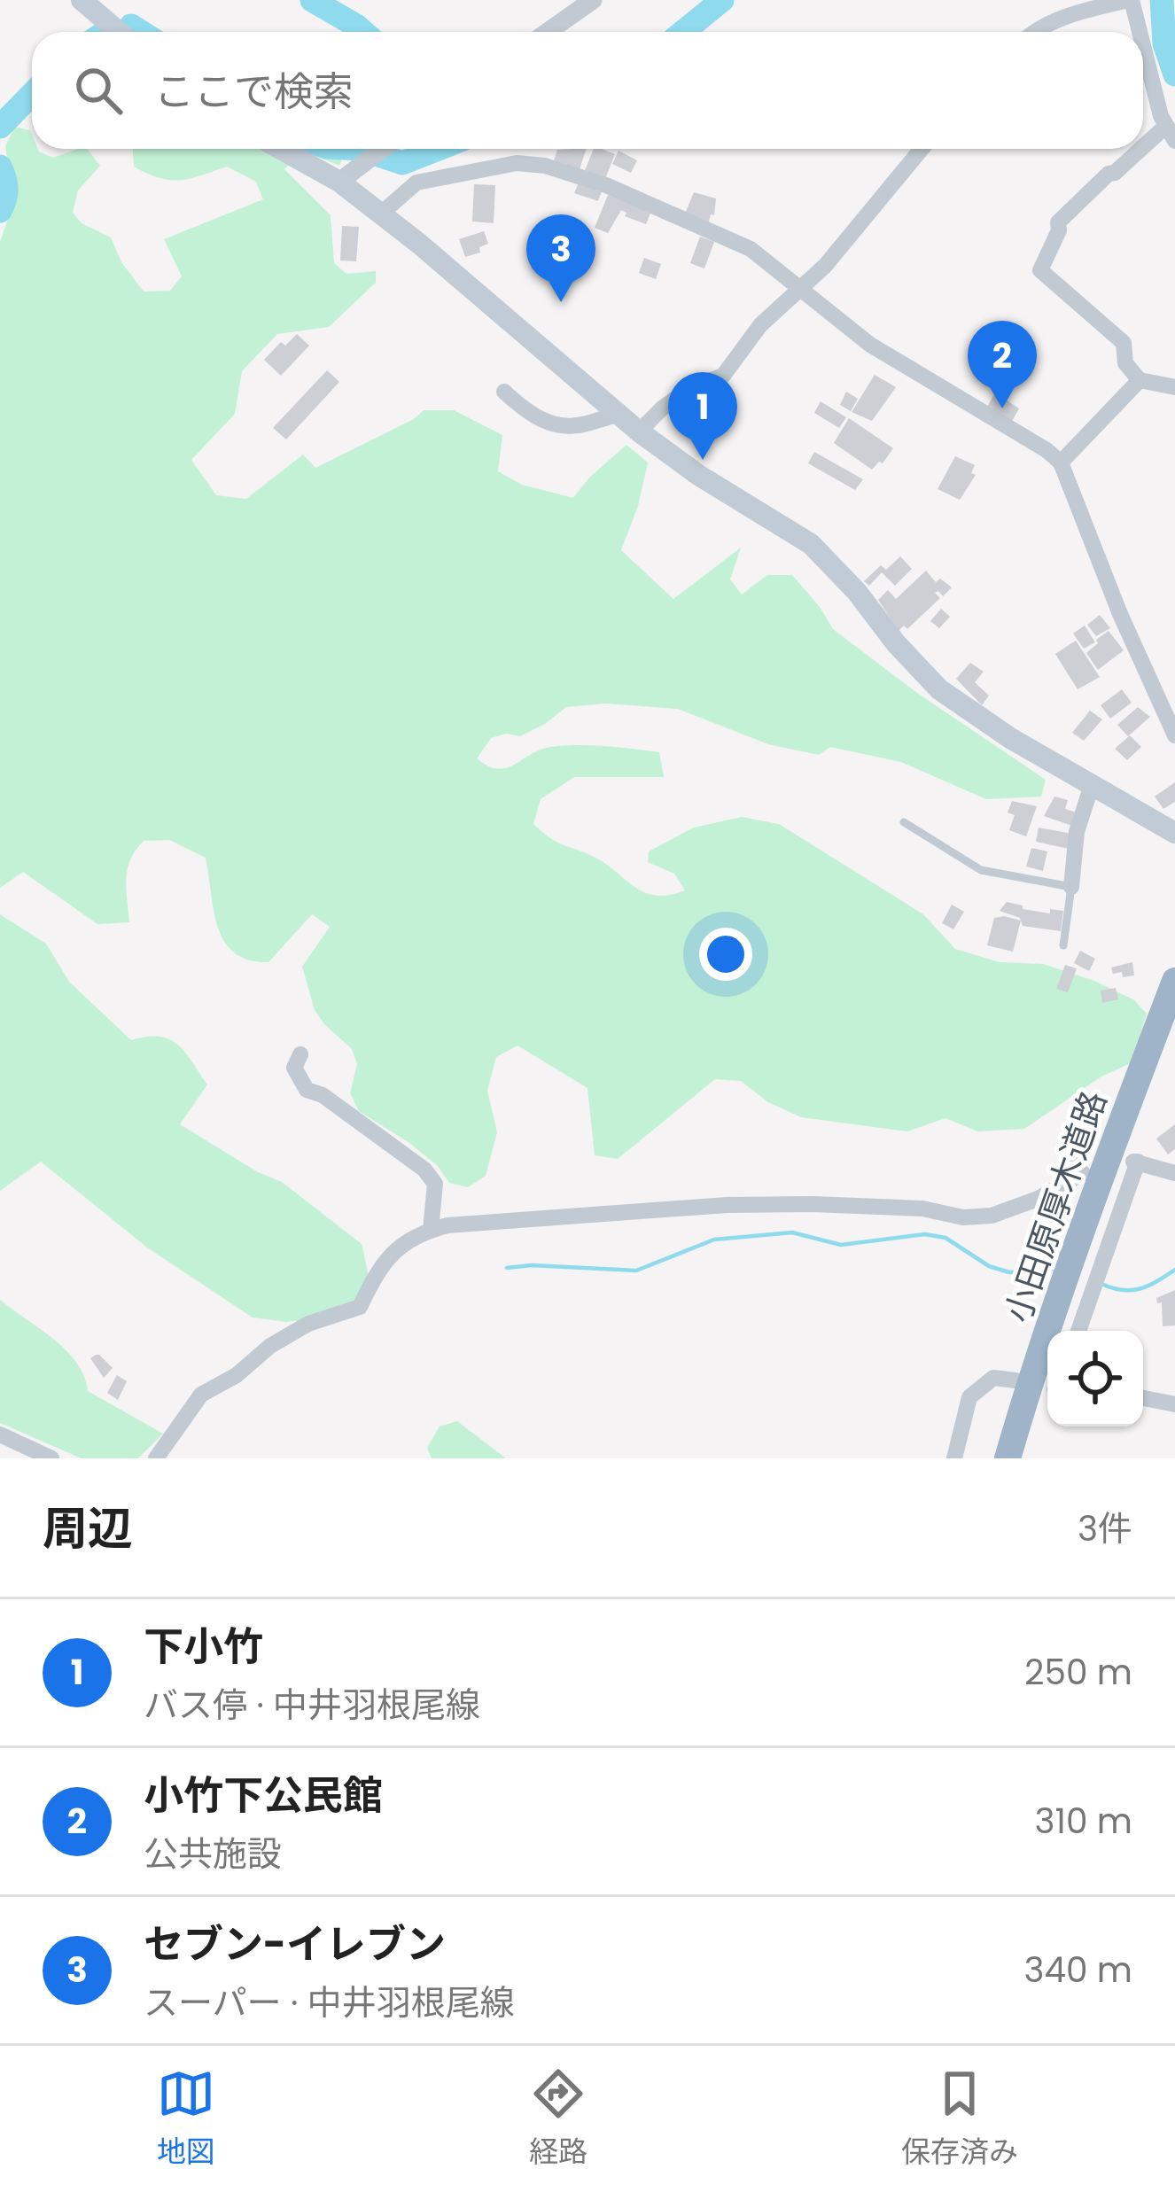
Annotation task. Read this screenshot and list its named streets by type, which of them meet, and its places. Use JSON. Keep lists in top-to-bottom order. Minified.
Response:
{"streets":{"highway":["小田原厚木道路"]},"page":{"search":"ここで検索","pins":["3","2","1"],"heading":["周辺","3件"],"list":[{"mark":"1","name":"下小竹","note":"バス停 · 中井羽根尾線","value":"250 m"},{"mark":"2","name":"小竹下公民館","note":"公共施設","value":"310 m"},{"mark":"3","name":"セブン-イレブン","note":"スーパー · 中井羽根尾線","value":"340 m"}],"nav":["地図","経路","保存済み"]}}
